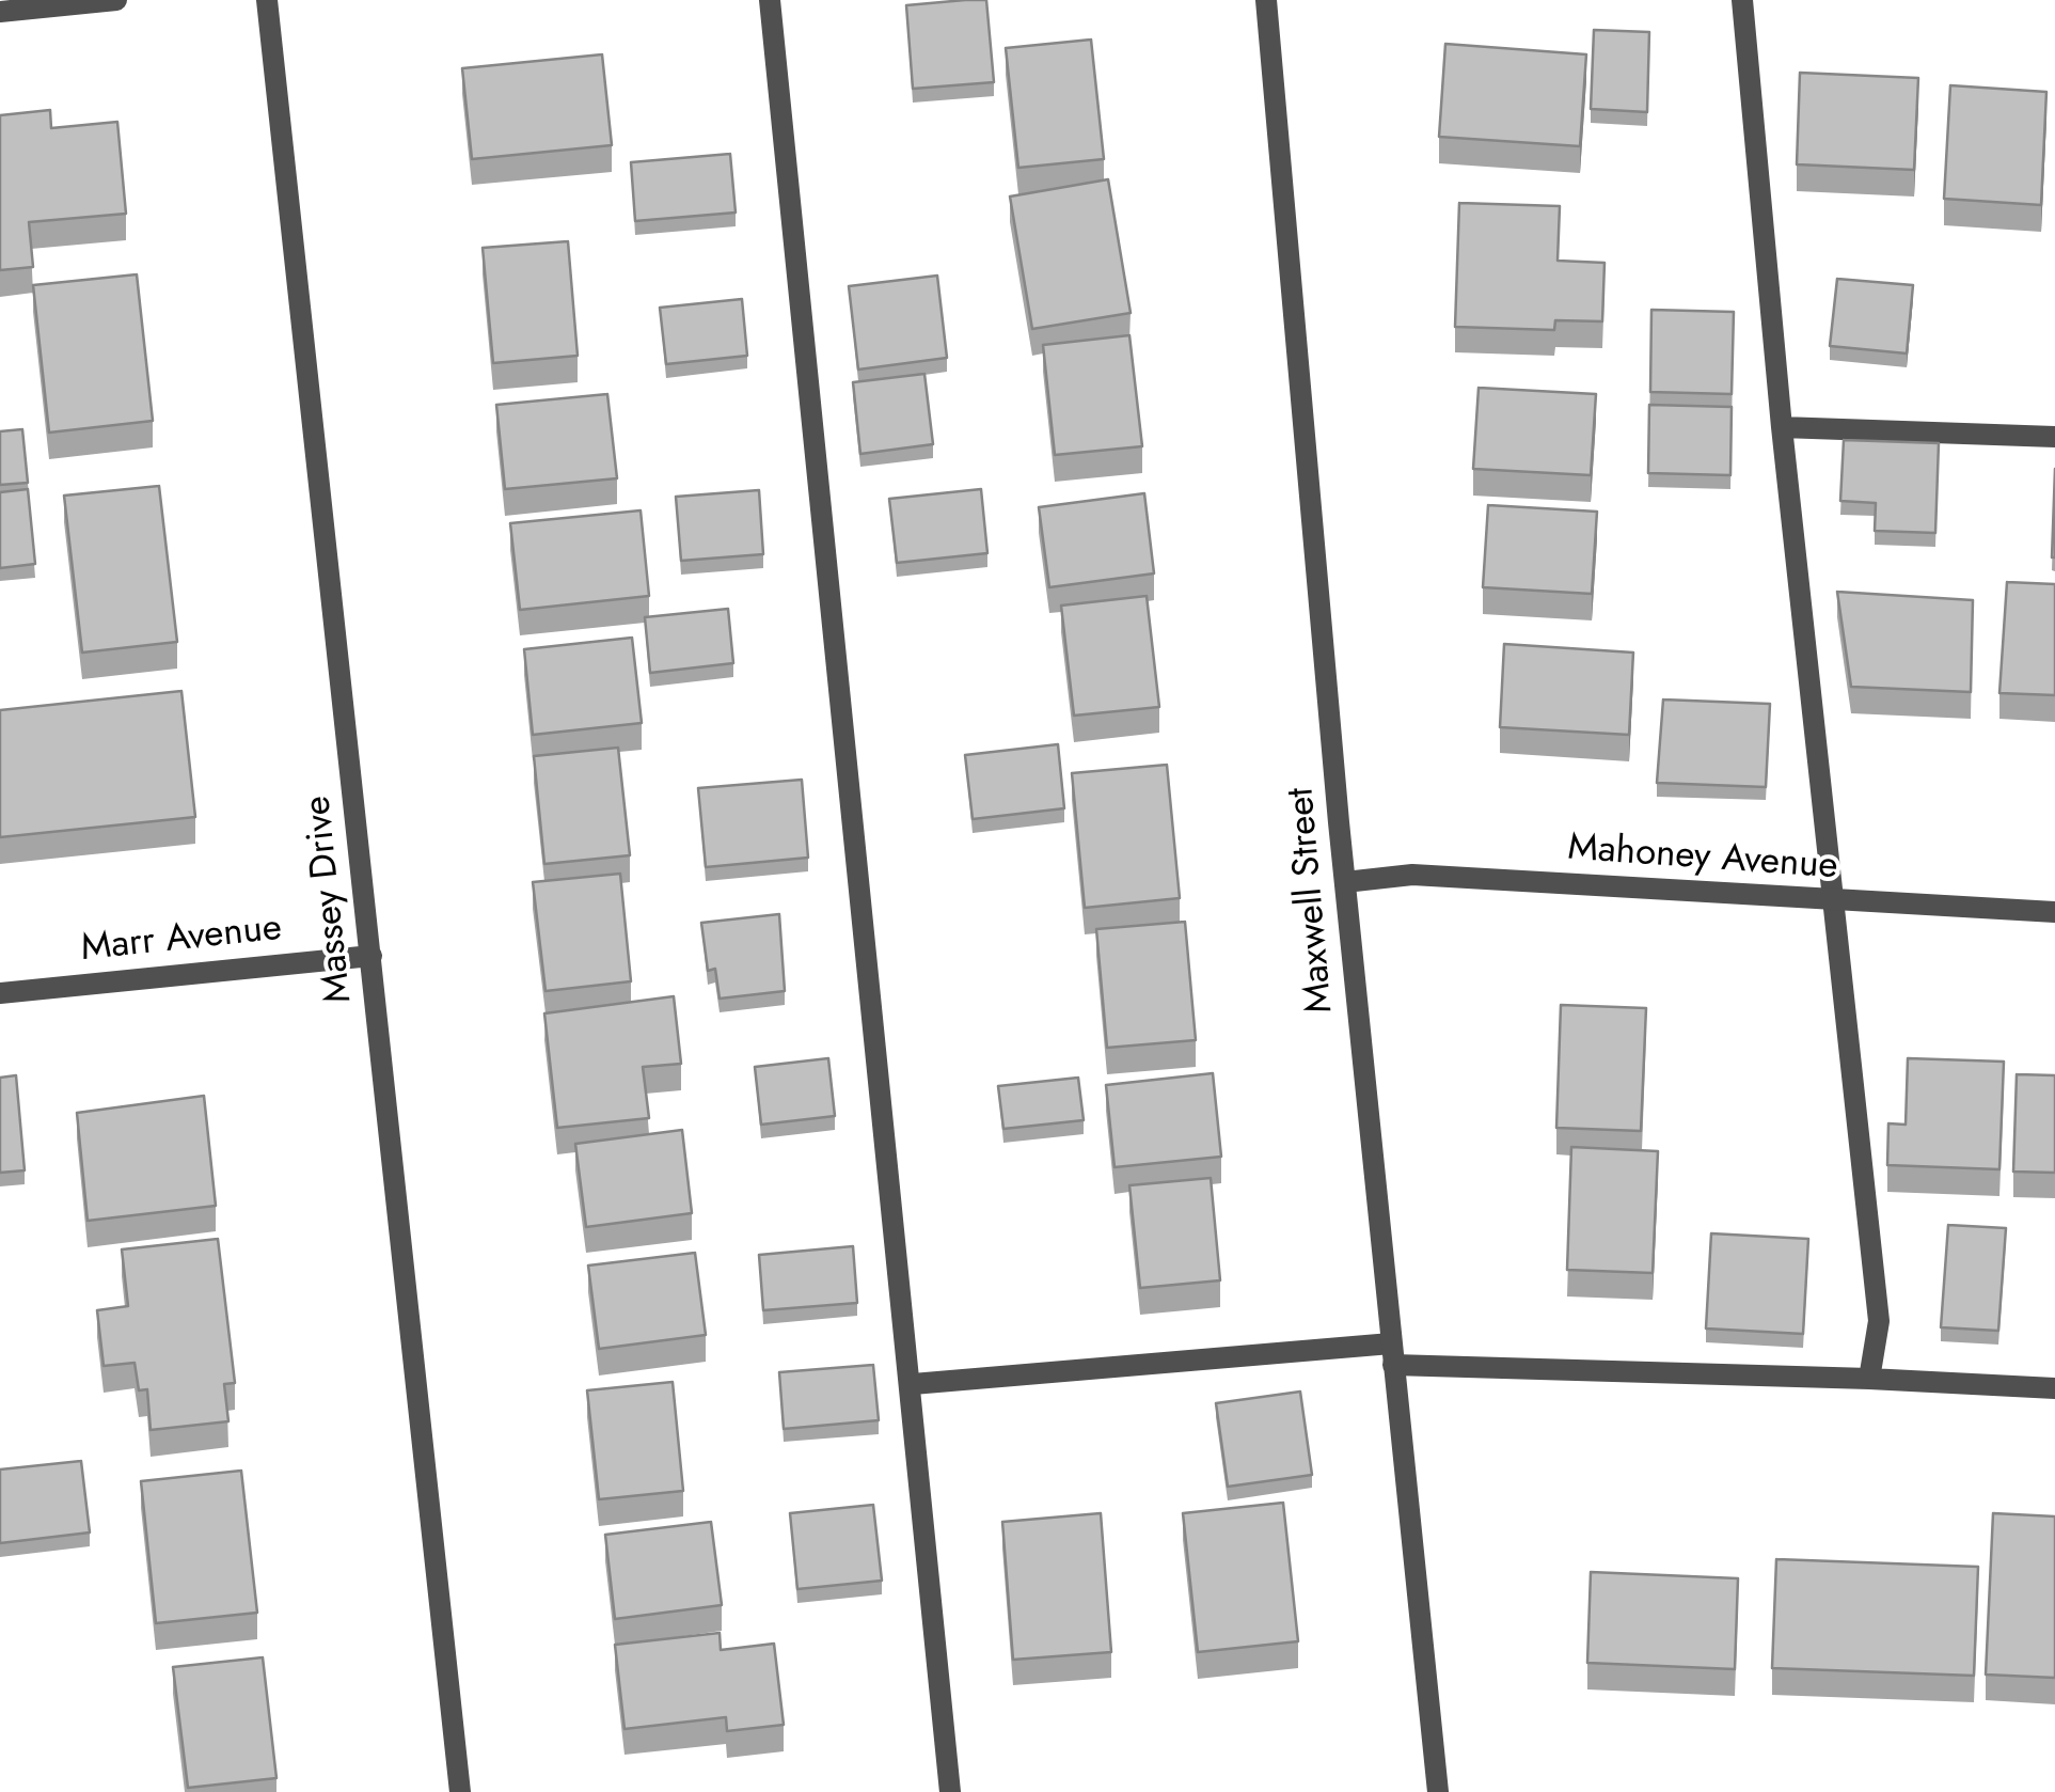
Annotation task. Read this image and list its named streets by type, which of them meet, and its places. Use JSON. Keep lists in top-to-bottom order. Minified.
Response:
{"streets":{"street":["Mahoney Avenue","Massey Drive","Maxwell Street","Marr Avenue"]},"crossings":[["Mahoney Avenue","Maxwell Street"],["Massey Drive","Marr Avenue"]]}
